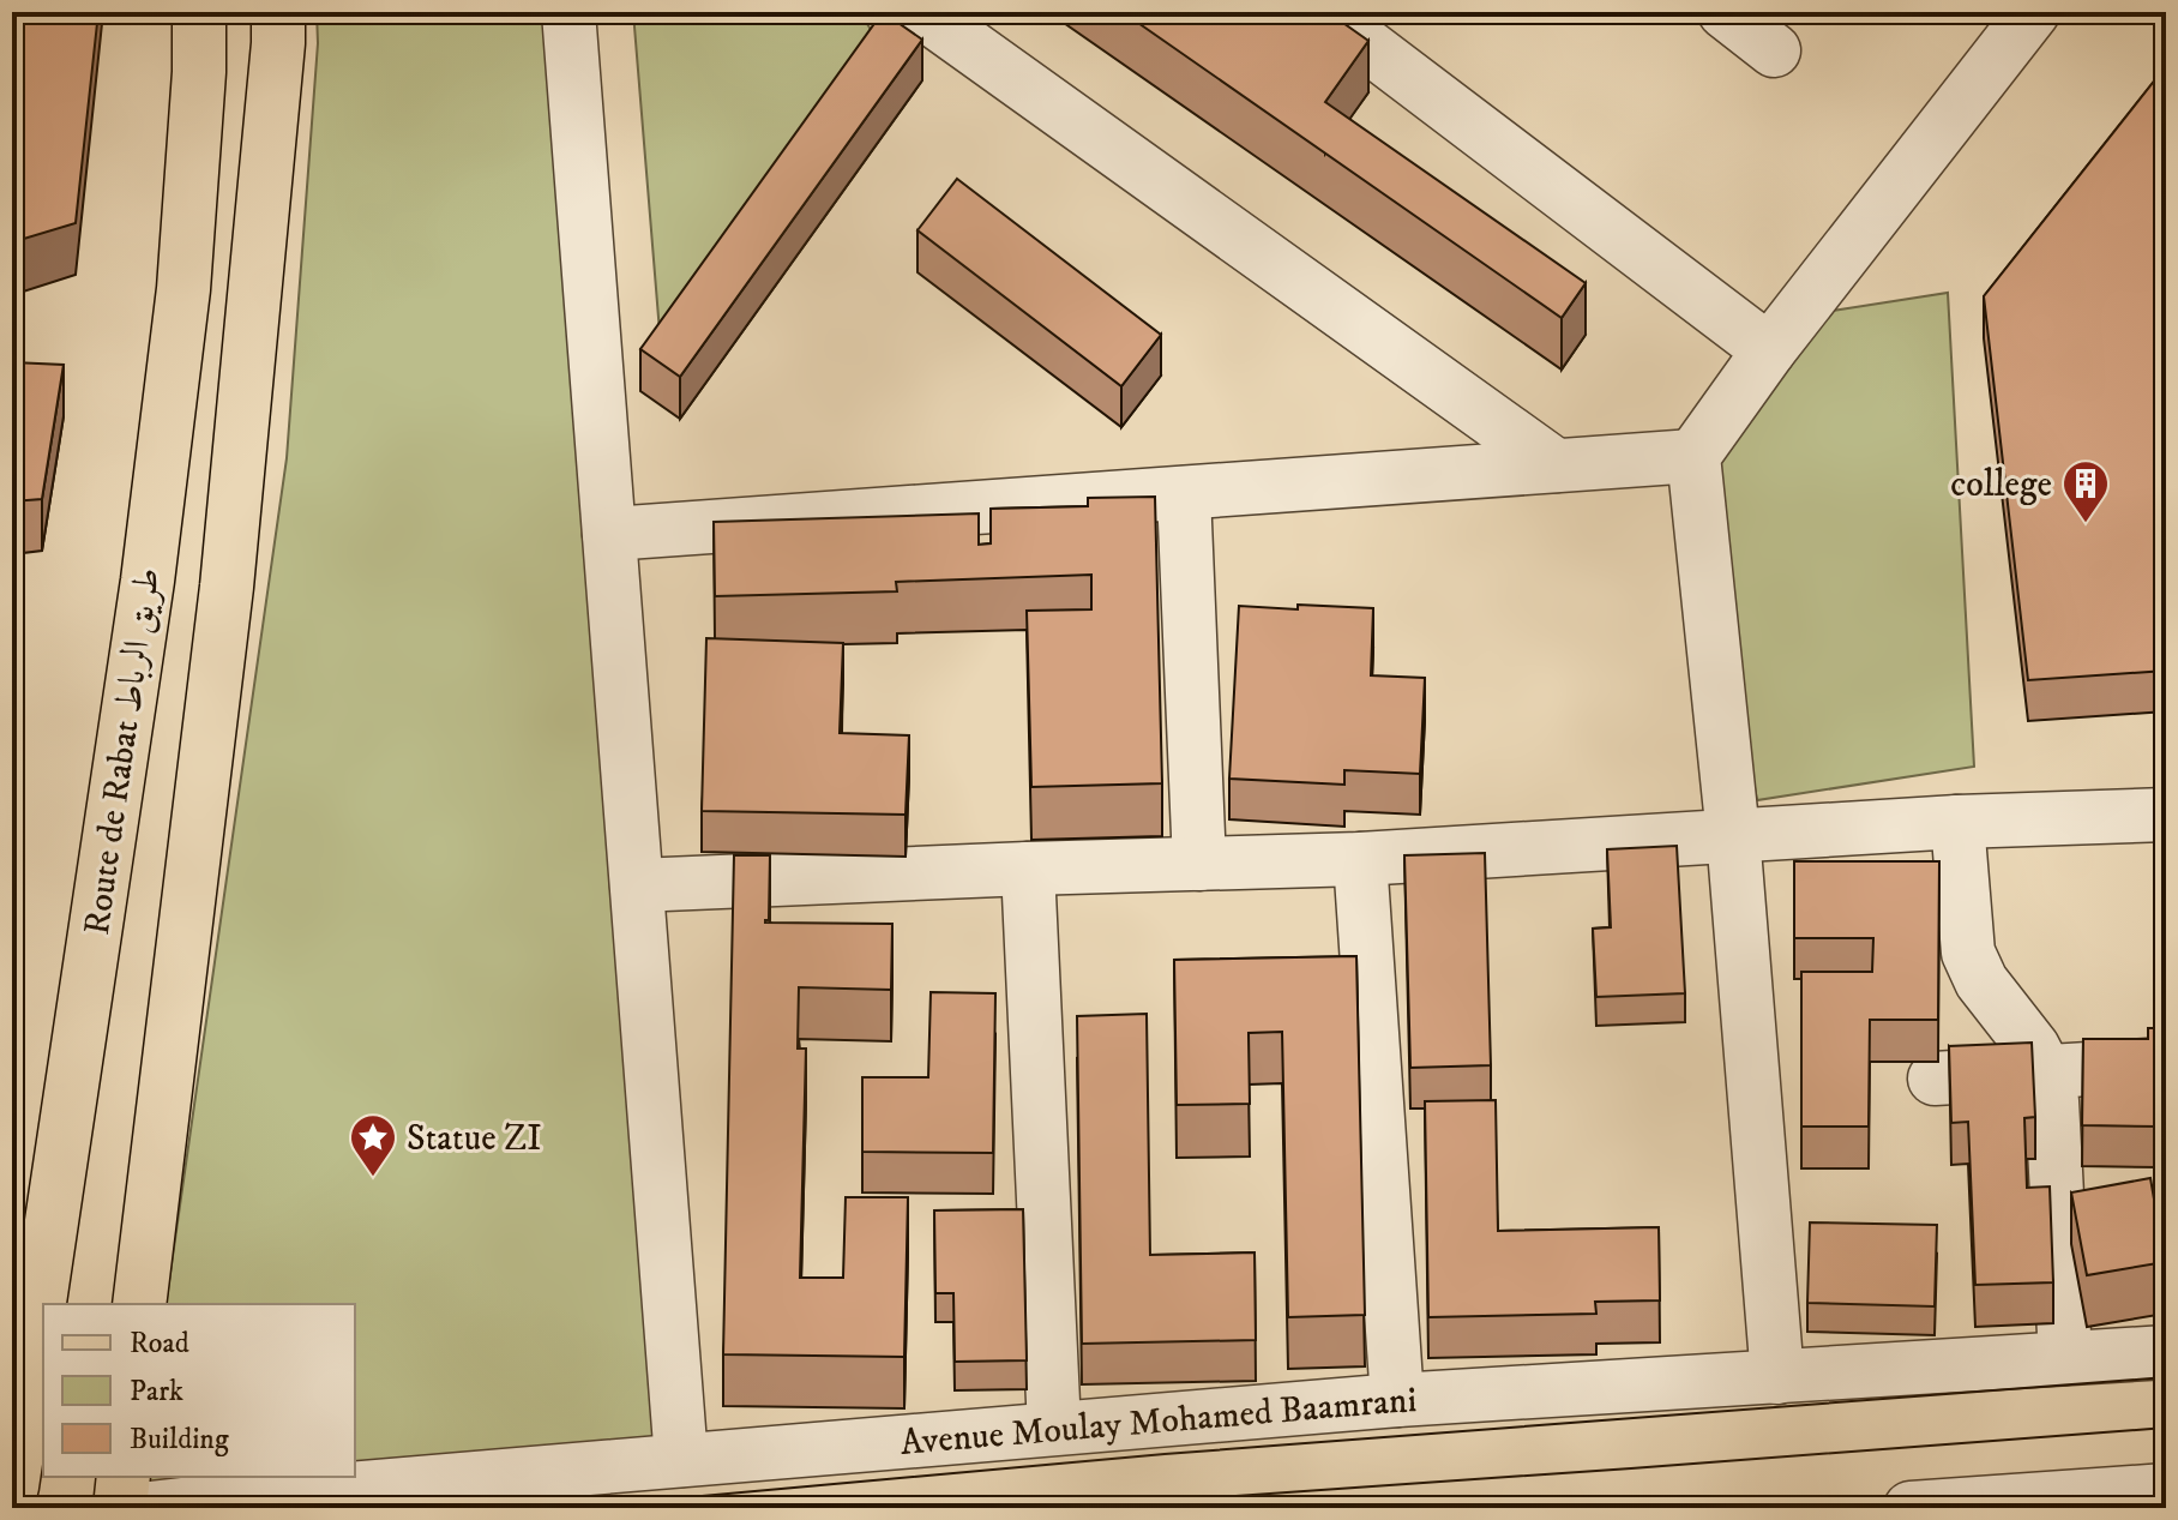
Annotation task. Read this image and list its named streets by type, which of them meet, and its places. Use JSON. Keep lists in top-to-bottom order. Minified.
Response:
{"streets":{"main road":["Route de Rabat طريق الرباط"],"street":["Avenue Moulay Mohamed Baamrani"]},"places":{"building":["college"],"place":["Statue ZI"]},"legend":["Road","Park","Building"]}
